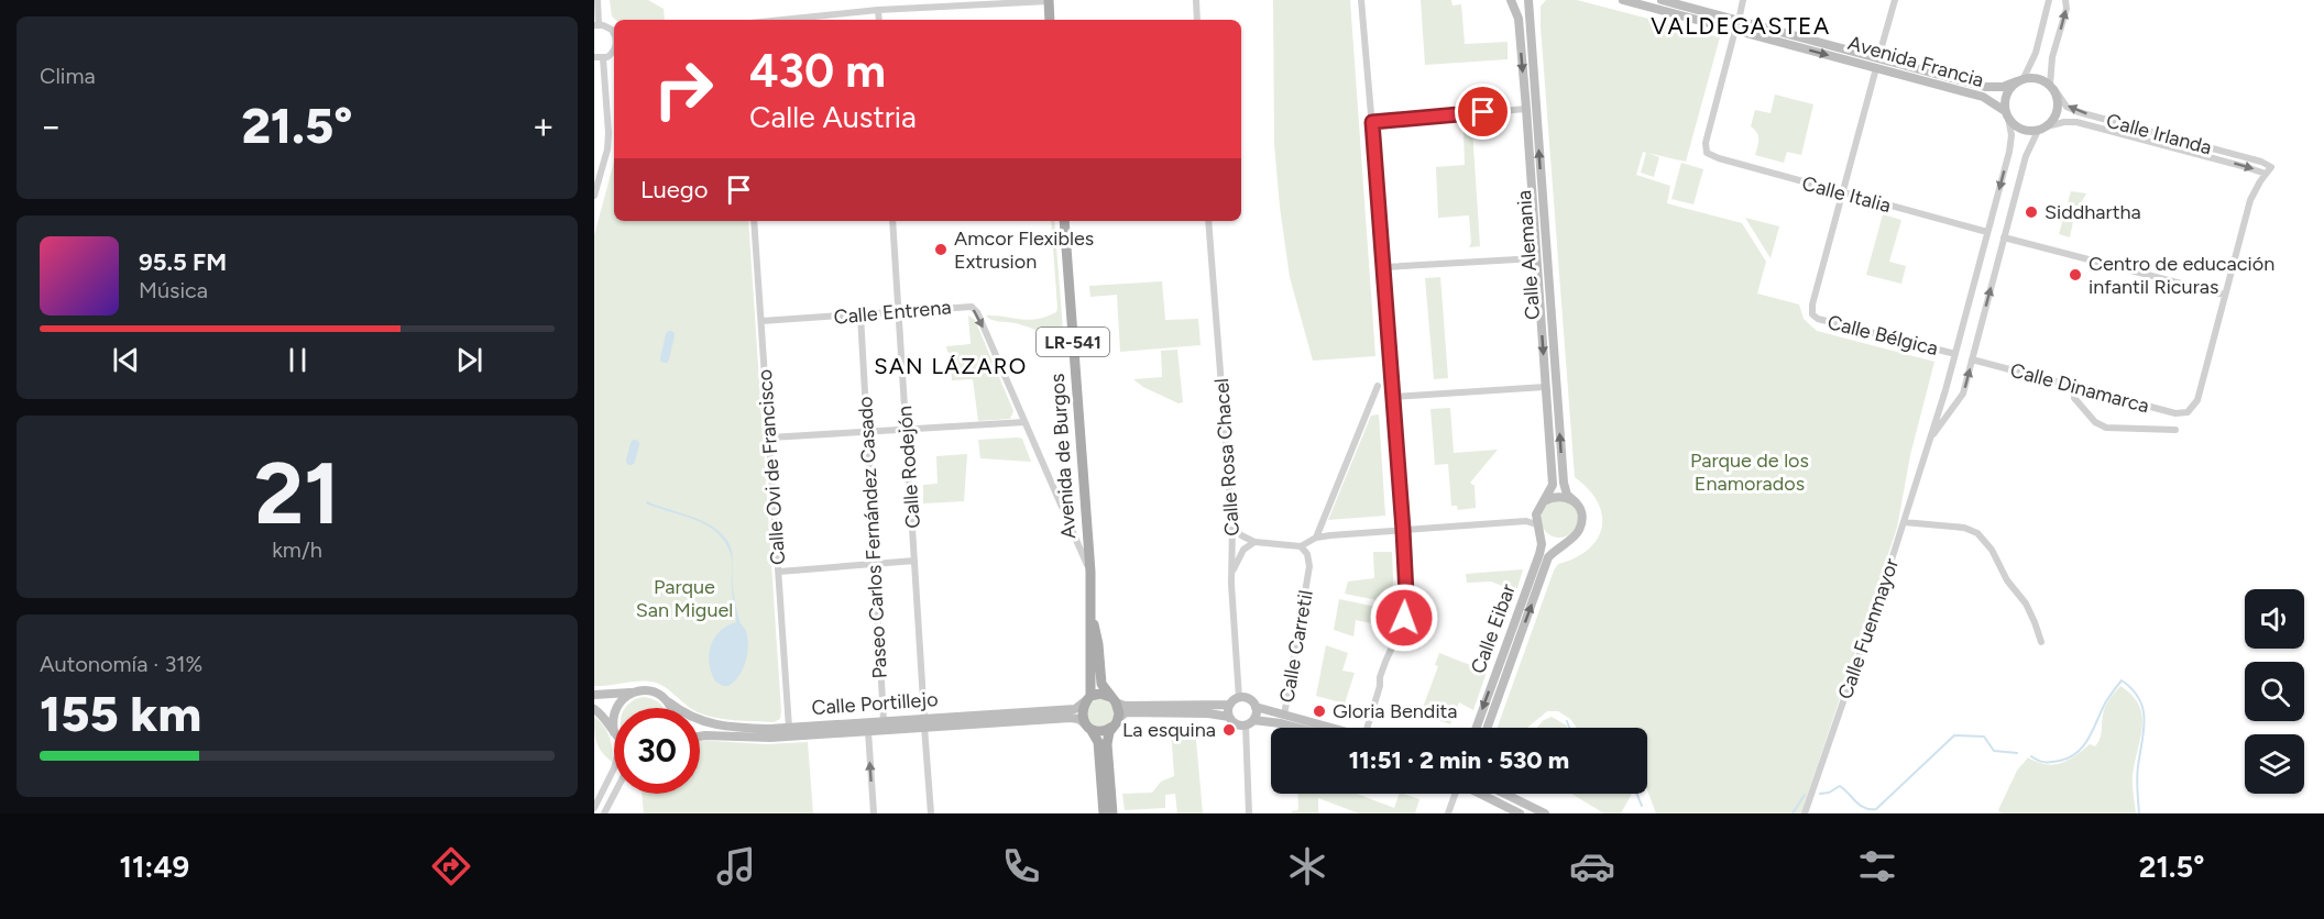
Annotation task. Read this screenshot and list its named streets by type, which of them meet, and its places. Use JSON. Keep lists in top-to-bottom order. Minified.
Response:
{"streets":{"main road":["Avenida Francia","Calle Alemania","LR-541","Avenida de Burgos","Calle Eibar","Calle Portillejo"],"street":["Calle Irlanda","Calle Italia","Calle Entrena","Calle Bélgica","Calle Dinamarca","Calle Rosa Chacel","Calle Ovi de Francisco","Calle Rodejón","Paseo Carlos Fernández Casado","Calle Fuenmayor","Calle Carretil"]},"crossings":[["Avenida Francia","Calle Irlanda"],["Avenida Francia","Calle Italia"],["Avenida Francia","Calle Fuenmayor"],["Calle Irlanda","Calle Fuenmayor"],["Calle Italia","Calle Bélgica"],["Calle Italia","Calle Fuenmayor"],["Calle Alemania","Calle Eibar"],["Calle Entrena","Avenida de Burgos"],["Calle Entrena","Calle Ovi de Francisco"],["Calle Entrena","Calle Rodejón"],["Calle Entrena","Paseo Carlos Fernández Casado"],["Calle Bélgica","Calle Fuenmayor"],["LR-541","Avenida de Burgos"],["LR-541","Calle Portillejo"],["Calle Dinamarca","Calle Fuenmayor"],["Avenida de Burgos","Calle Portillejo"],["Calle Ovi de Francisco","Calle Portillejo"],["Calle Rodejón","Calle Portillejo"],["Paseo Carlos Fernández Casado","Calle Portillejo"]],"districts":["VALDEGASTEA","SAN LÁZARO"],"parks":["Parque de los Enamorados","Parque San Miguel"],"places":["Siddhartha","Amcor Flexibles Extrusion","Centro de educación infantil Ricuras","Gloria Bendita","La esquina"],"page":{"tile":["Clima",["21","km/h"],["Autonomía · 31%","155 km"]],"turn":["430 m","Calle Austria"],"heat":["−","21.5°","+"],"then":"Luego","song":["95.5 FM","Música"],"limit":"30","trip":"11:51 · 2 min · 530 m","tabs":["11:49","21.5°"]}}
